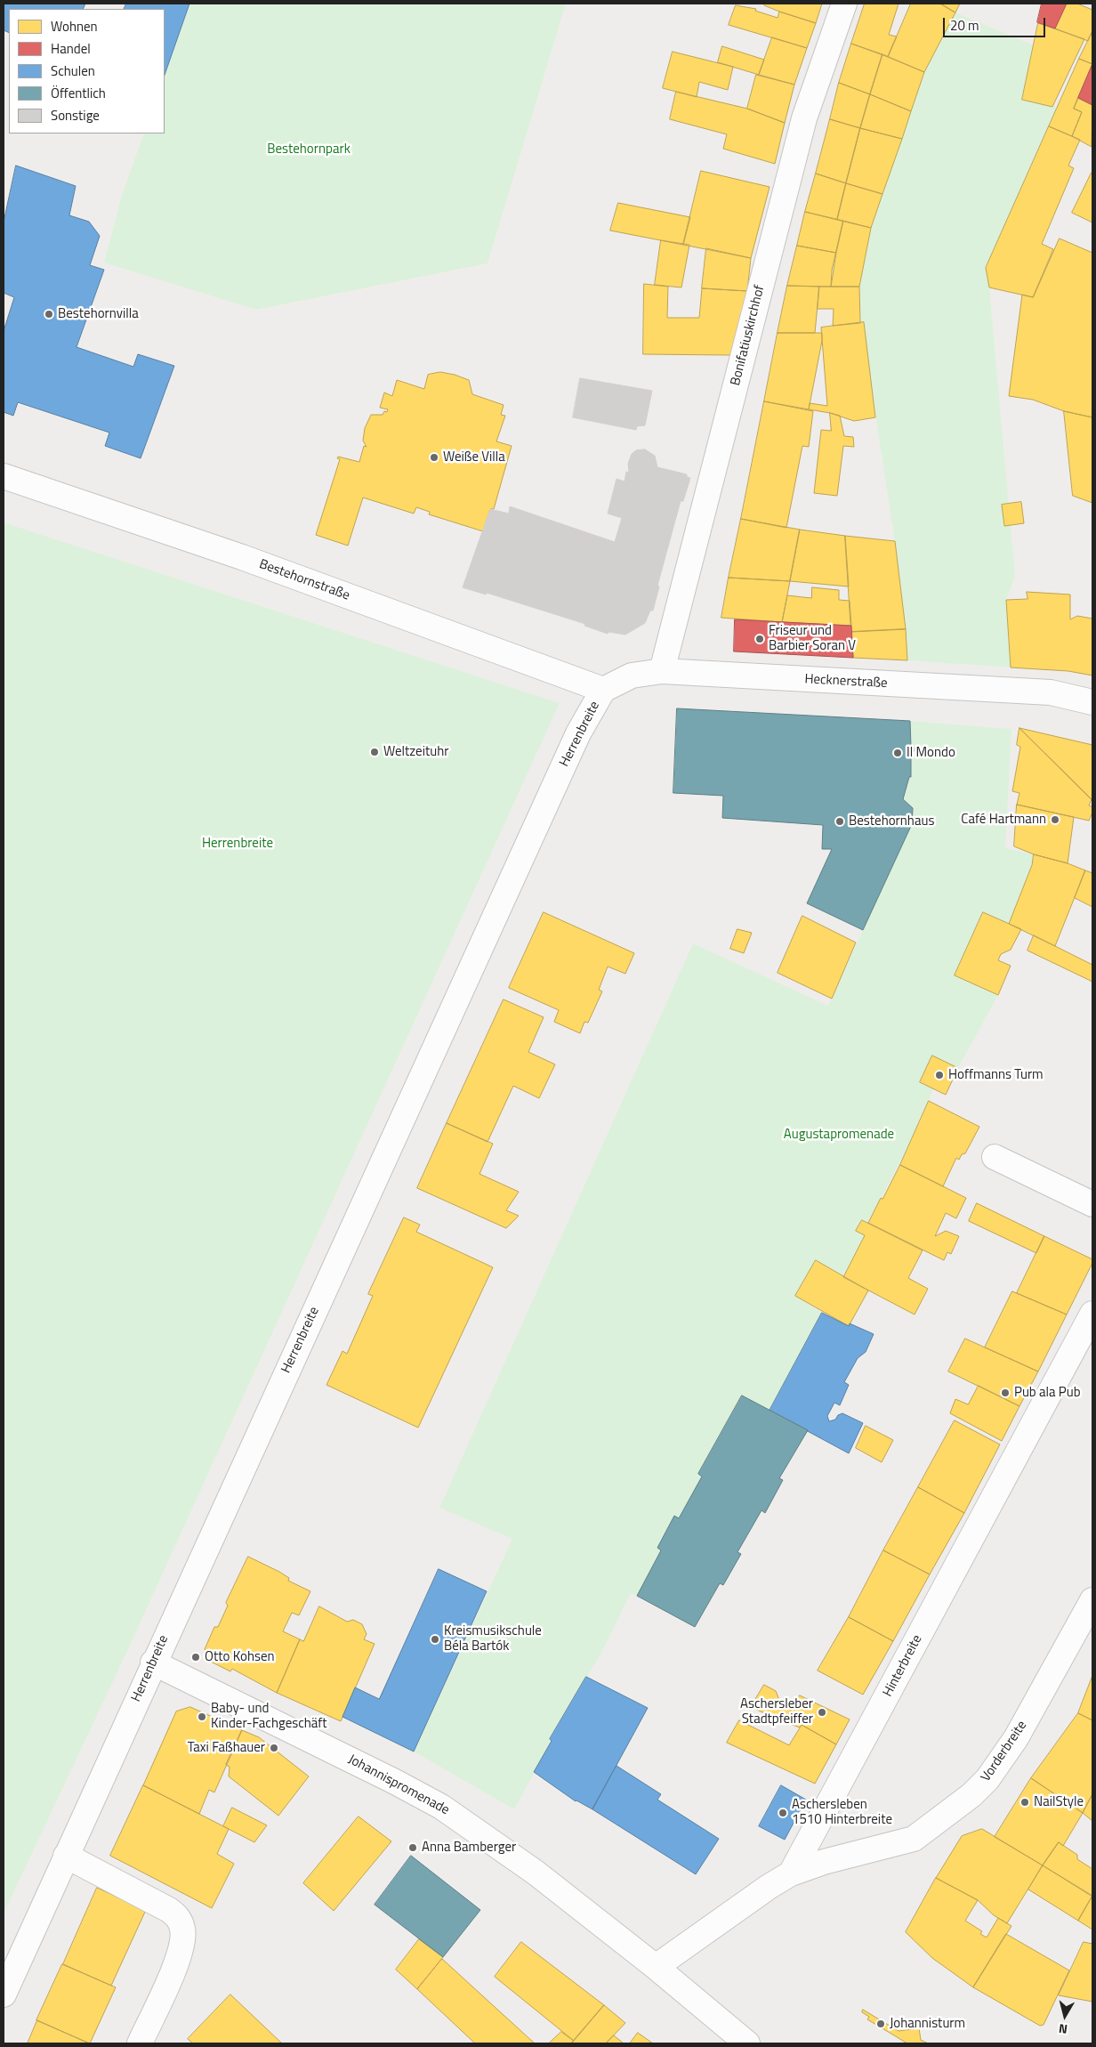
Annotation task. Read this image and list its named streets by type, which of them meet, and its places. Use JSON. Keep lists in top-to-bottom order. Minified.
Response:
{"streets":{"street":["Bonifatiuskirchhof","Bestehornstraße","Hecknerstraße","Herrenbreite","Hinterbreite","Vorderbreite","Johannispromenade"]},"crossings":[["Bonifatiuskirchhof","Hecknerstraße"],["Bestehornstraße","Hecknerstraße"],["Bestehornstraße","Herrenbreite"],["Hecknerstraße","Herrenbreite"],["Herrenbreite","Johannispromenade"],["Hinterbreite","Vorderbreite"]],"parks":["Bestehornpark","Herrenbreite","Augustapromenade"],"places":["Bestehornvilla","Weiße Villa","Friseur und Barbier Soran V","Weltzeituhr","Il Mondo","Café Hartmann","Bestehornhaus","Hoffmanns Turm","Pub ala Pub","Kreismusikschule Béla Bartók","Otto Kohsen","Aschersleber Stadtpfeiffer","Baby- und Kinder-Fachgeschäft","Taxi Faßhauer","NailStyle","Aschersleben 1510 Hinterbreite","Anna Bamberger","Johannisturm"],"legend":["Wohnen","Handel","Schulen","Öffentlich","Sonstige"],"scale_bar":"20 m","north":"bottom"}
